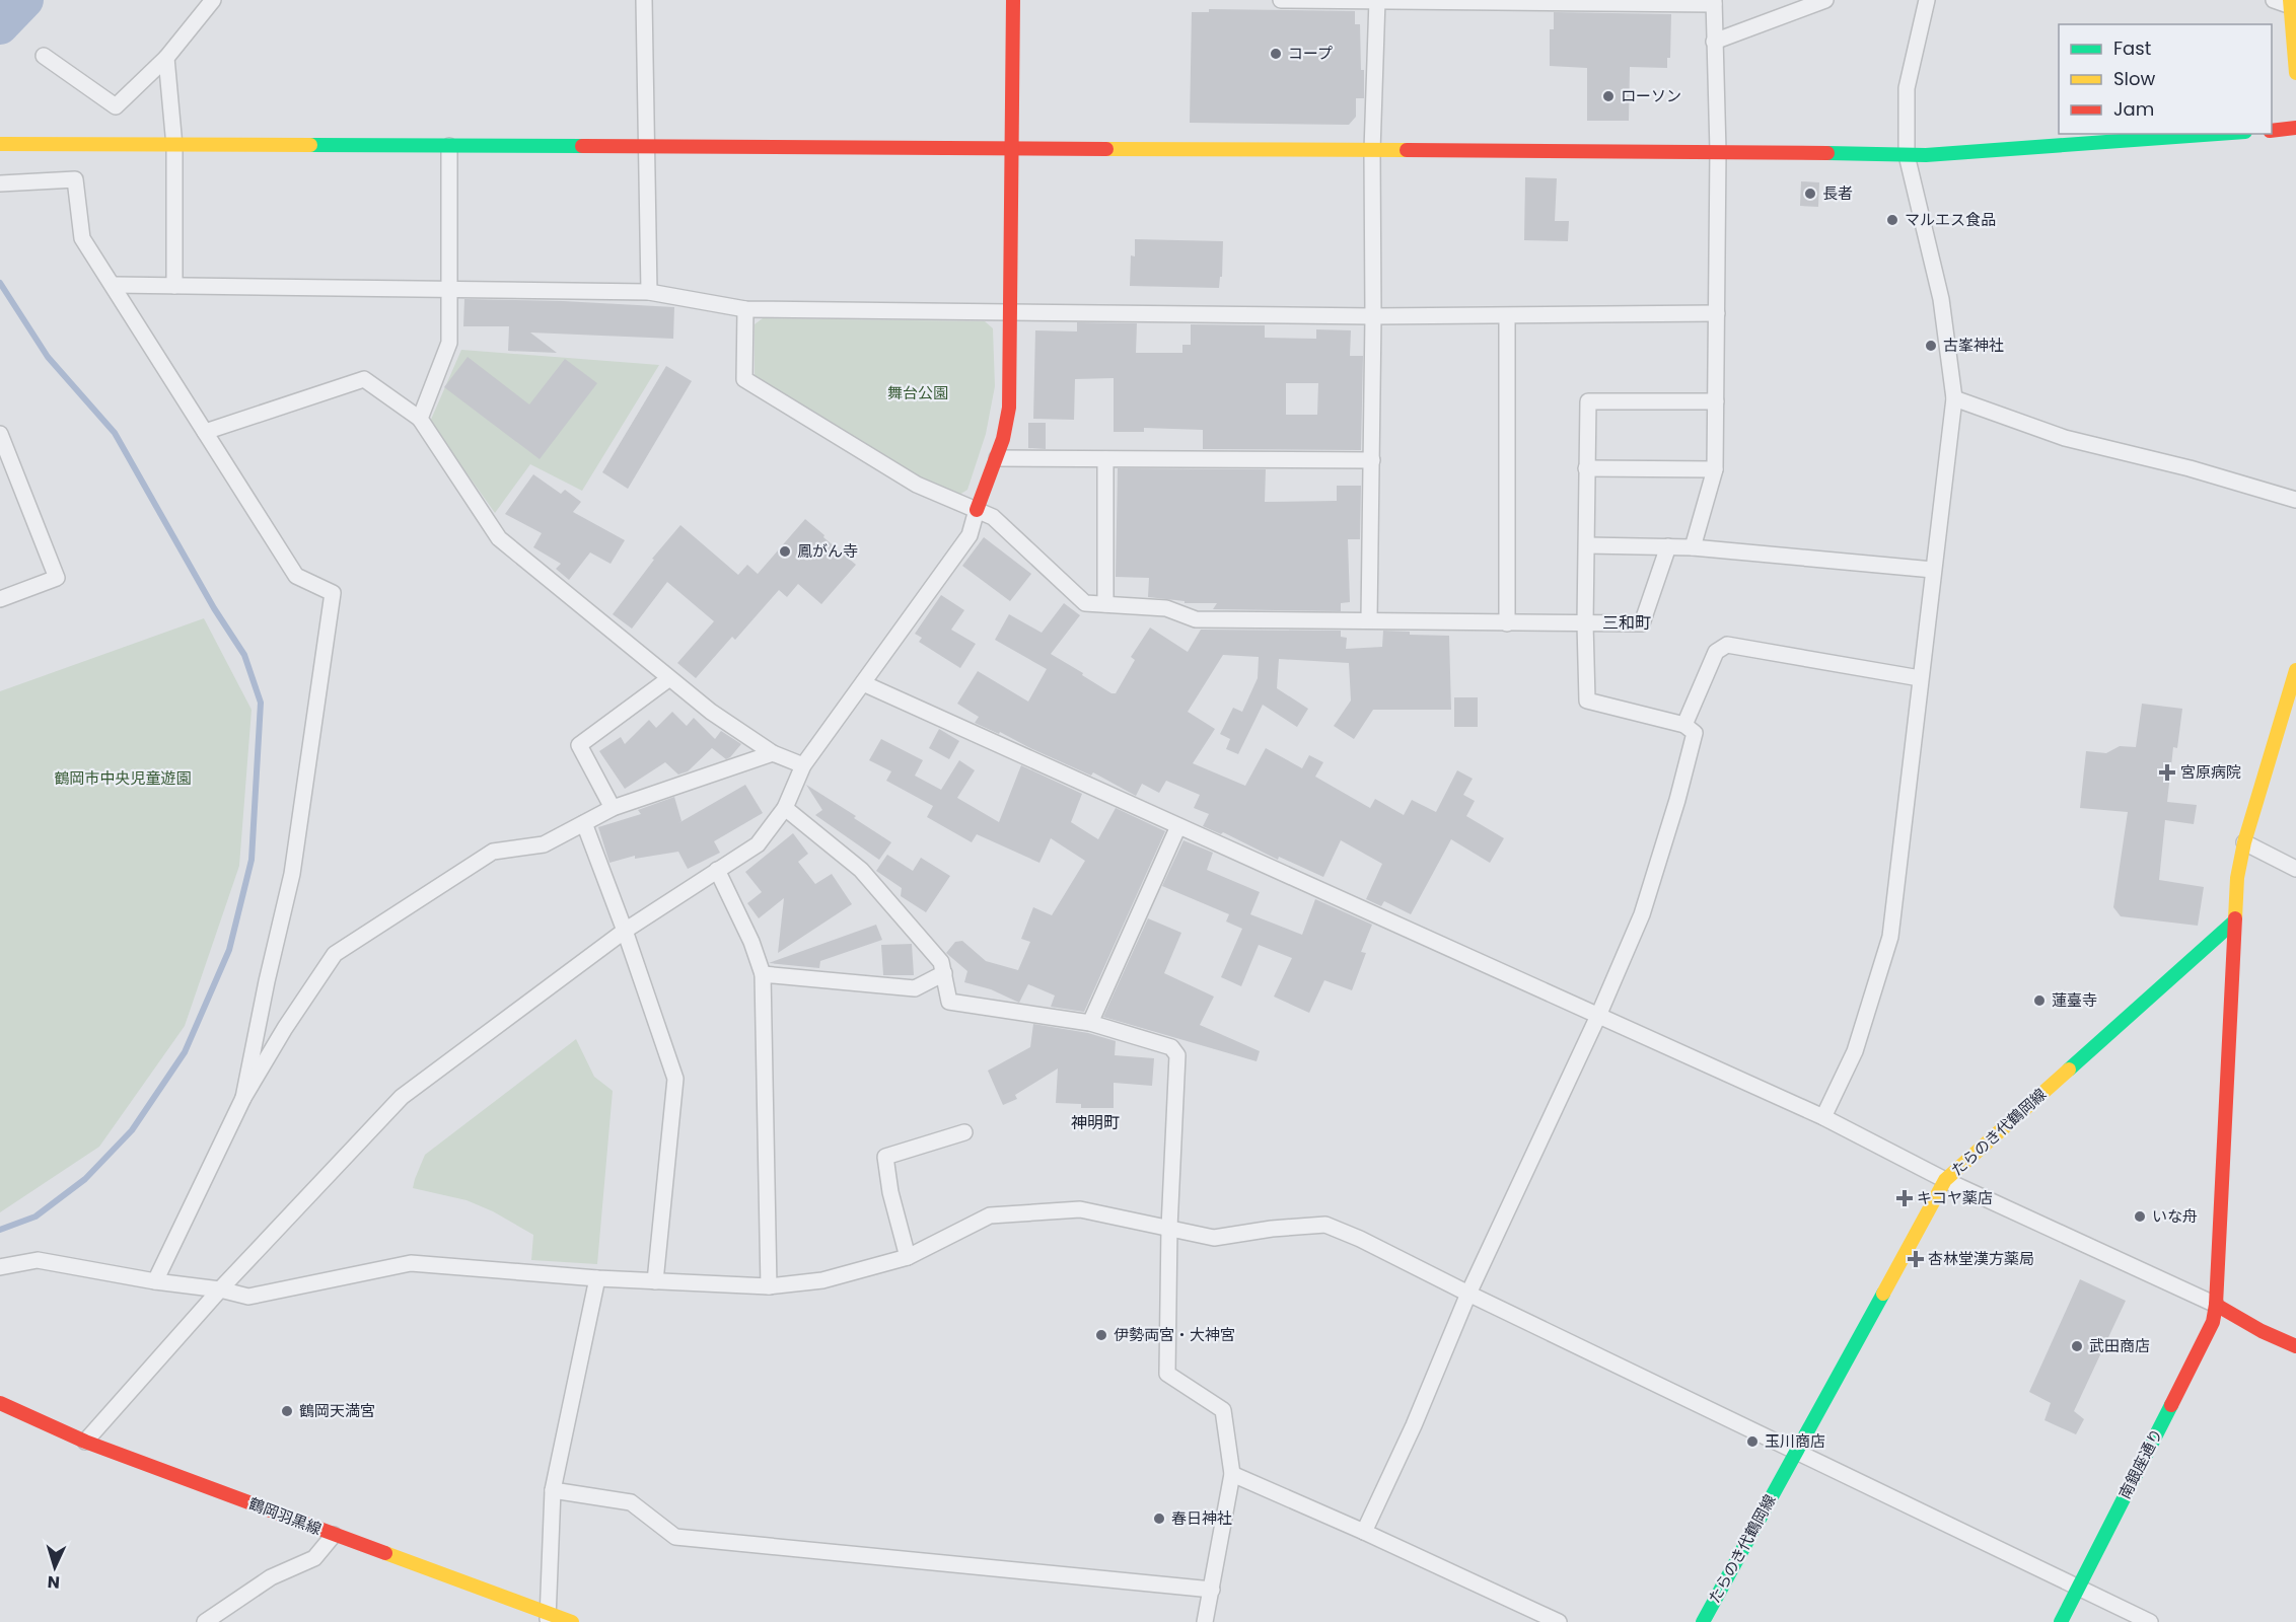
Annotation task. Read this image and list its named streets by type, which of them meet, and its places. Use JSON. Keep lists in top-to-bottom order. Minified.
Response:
{"streets":{"street":["たらのき代鶴岡線","南銀座通り","鶴岡羽黒線"]},"crossings":[["たらのき代鶴岡線","南銀座通り"]],"districts":["三和町","神明町"],"parks":["舞台公園","鶴岡市中央児童遊園"],"places":{"other":["コープ","ローソン","長者","マルエス食品","古峯神社","鳳がん寺","蓮臺寺","いな舟","伊勢両宮・大神宮","武田商店","鶴岡天満宮","玉川商店","春日神社"],"health":["宮原病院","キコヤ薬店","杏林堂漢方薬局"]},"legend":["Fast","Slow","Jam"],"north":"bottom"}
